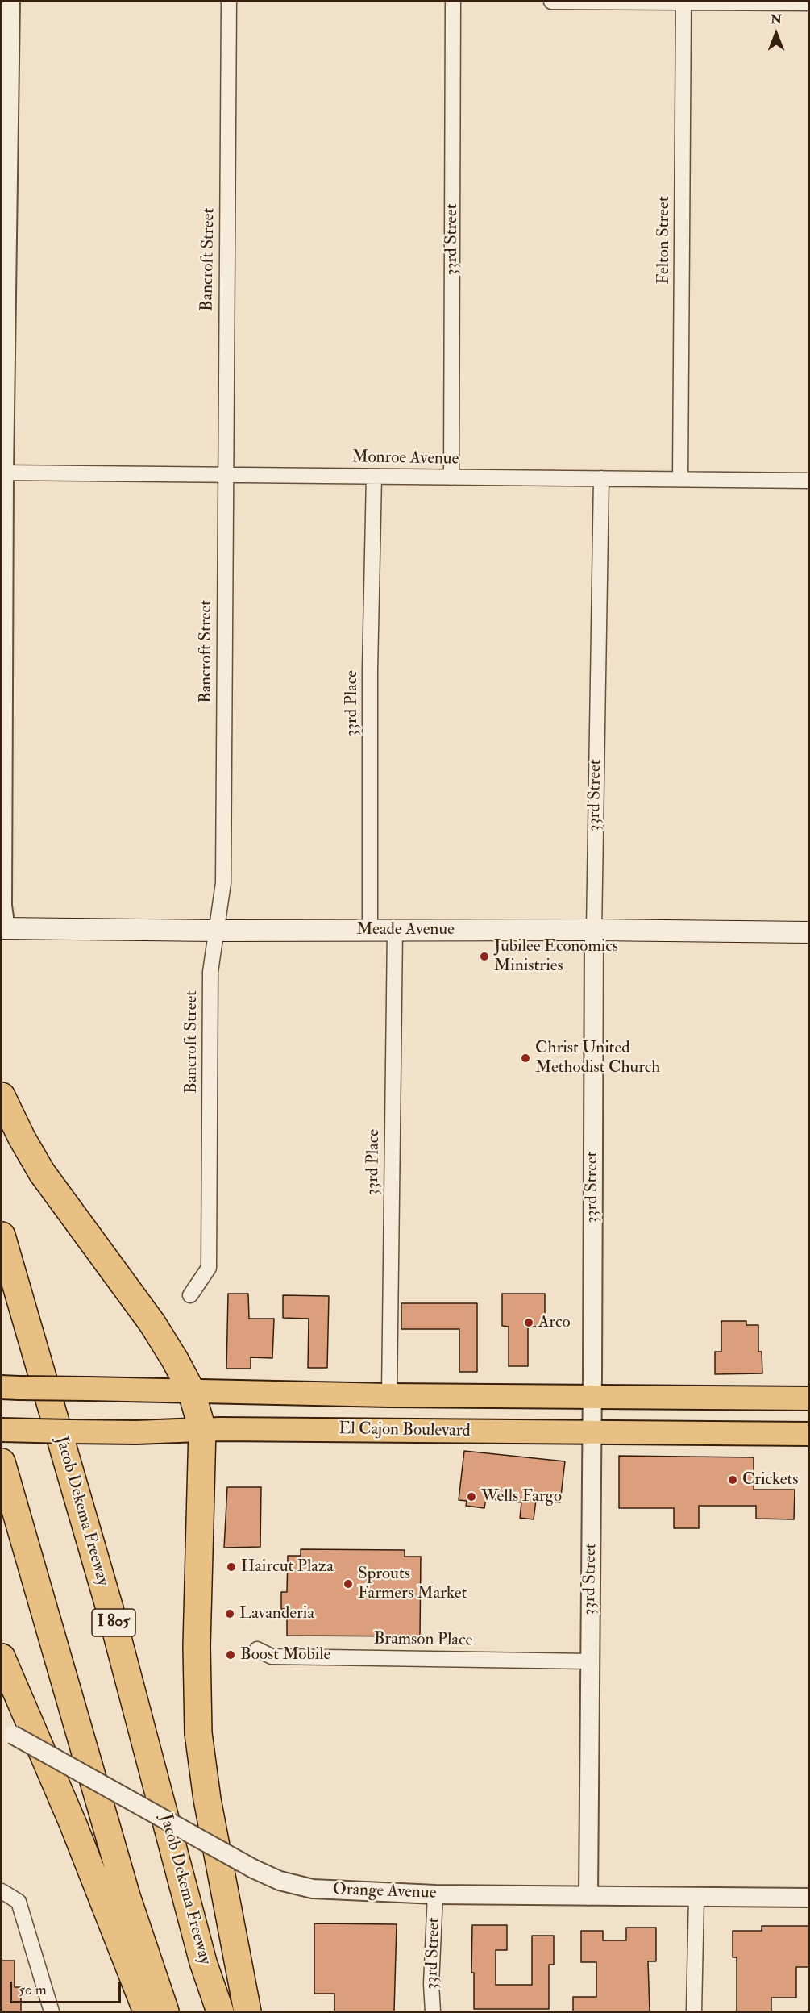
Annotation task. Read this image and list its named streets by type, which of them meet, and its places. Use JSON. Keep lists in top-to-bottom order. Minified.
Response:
{"streets":{"highway":["Jacob Dekema Freeway","I 805"],"main road":["Meade Avenue","El Cajon Boulevard"],"street":["33rd Street","Felton Street","Bancroft Street","Monroe Avenue","33rd Place","Bramson Place","Orange Avenue"]},"crossings":[["33rd Street","Monroe Avenue"],["33rd Street","Meade Avenue"],["33rd Street","El Cajon Boulevard"],["33rd Street","Bramson Place"],["33rd Street","Orange Avenue"],["Felton Street","Monroe Avenue"],["Bancroft Street","Monroe Avenue"],["Bancroft Street","Meade Avenue"],["Monroe Avenue","33rd Place"],["33rd Place","Meade Avenue"],["33rd Place","El Cajon Boulevard"]],"places":["Jubilee Economics Ministries","Christ United Methodist Church","Arco","Crickets","Wells Fargo","Haircut Plaza","Sprouts Farmers Market","Lavanderia","Boost Mobile"],"scale_bar":"50 m","north":"top"}
